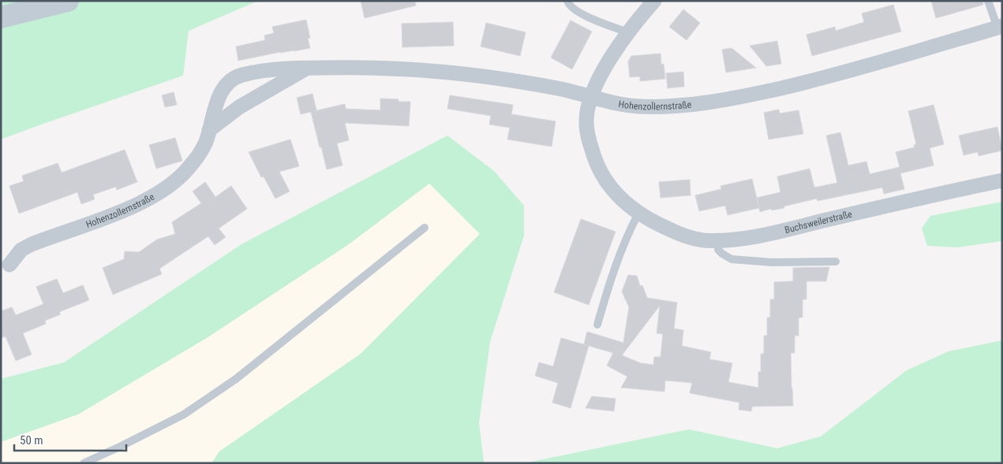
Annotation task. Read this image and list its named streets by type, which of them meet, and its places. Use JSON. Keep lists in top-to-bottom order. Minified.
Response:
{"streets":{"street":["Hohenzollernstraße","Buchsweilerstraße"]},"crossings":[["Hohenzollernstraße","Buchsweilerstraße"]],"scale_bar":"50 m"}
